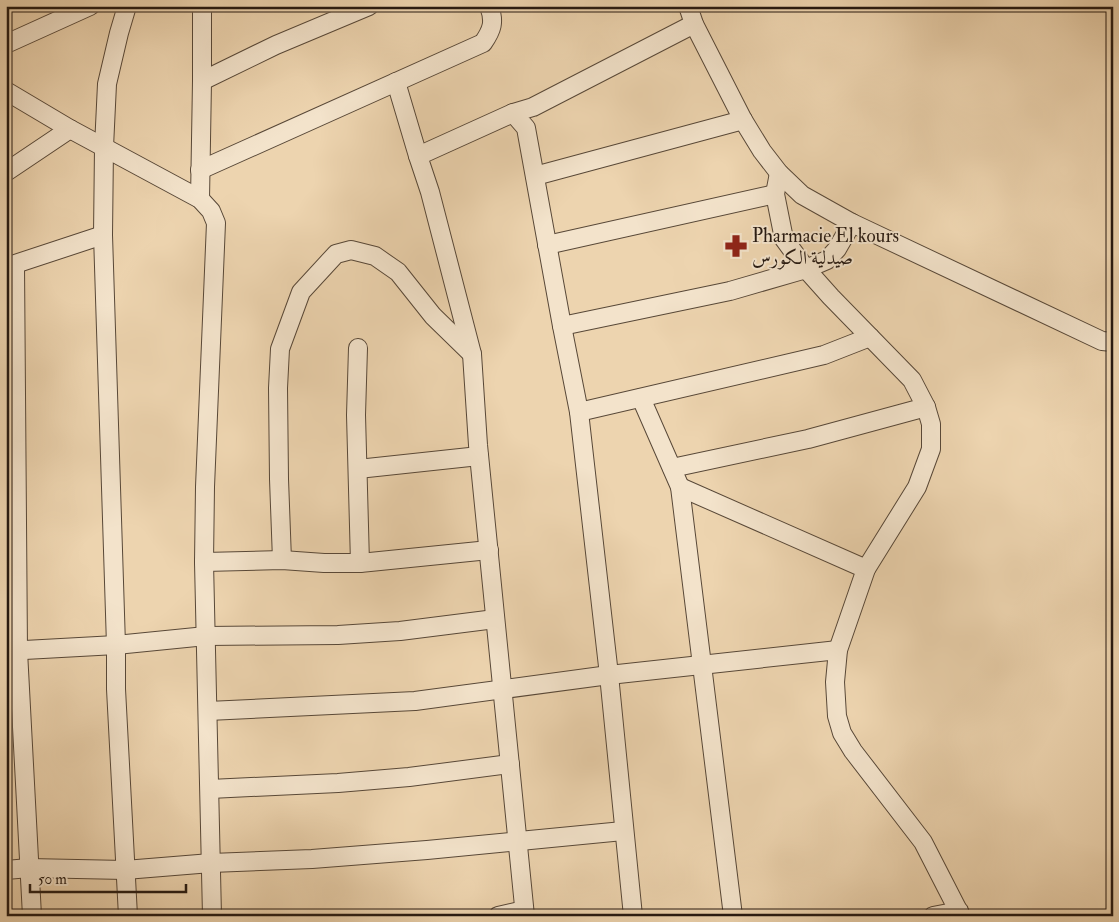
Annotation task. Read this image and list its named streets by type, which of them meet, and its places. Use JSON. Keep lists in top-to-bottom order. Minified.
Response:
{"places":{"pharmacy":["Pharmacie El kours صيدلية الكورس"]},"scale_bar":"50 m"}
